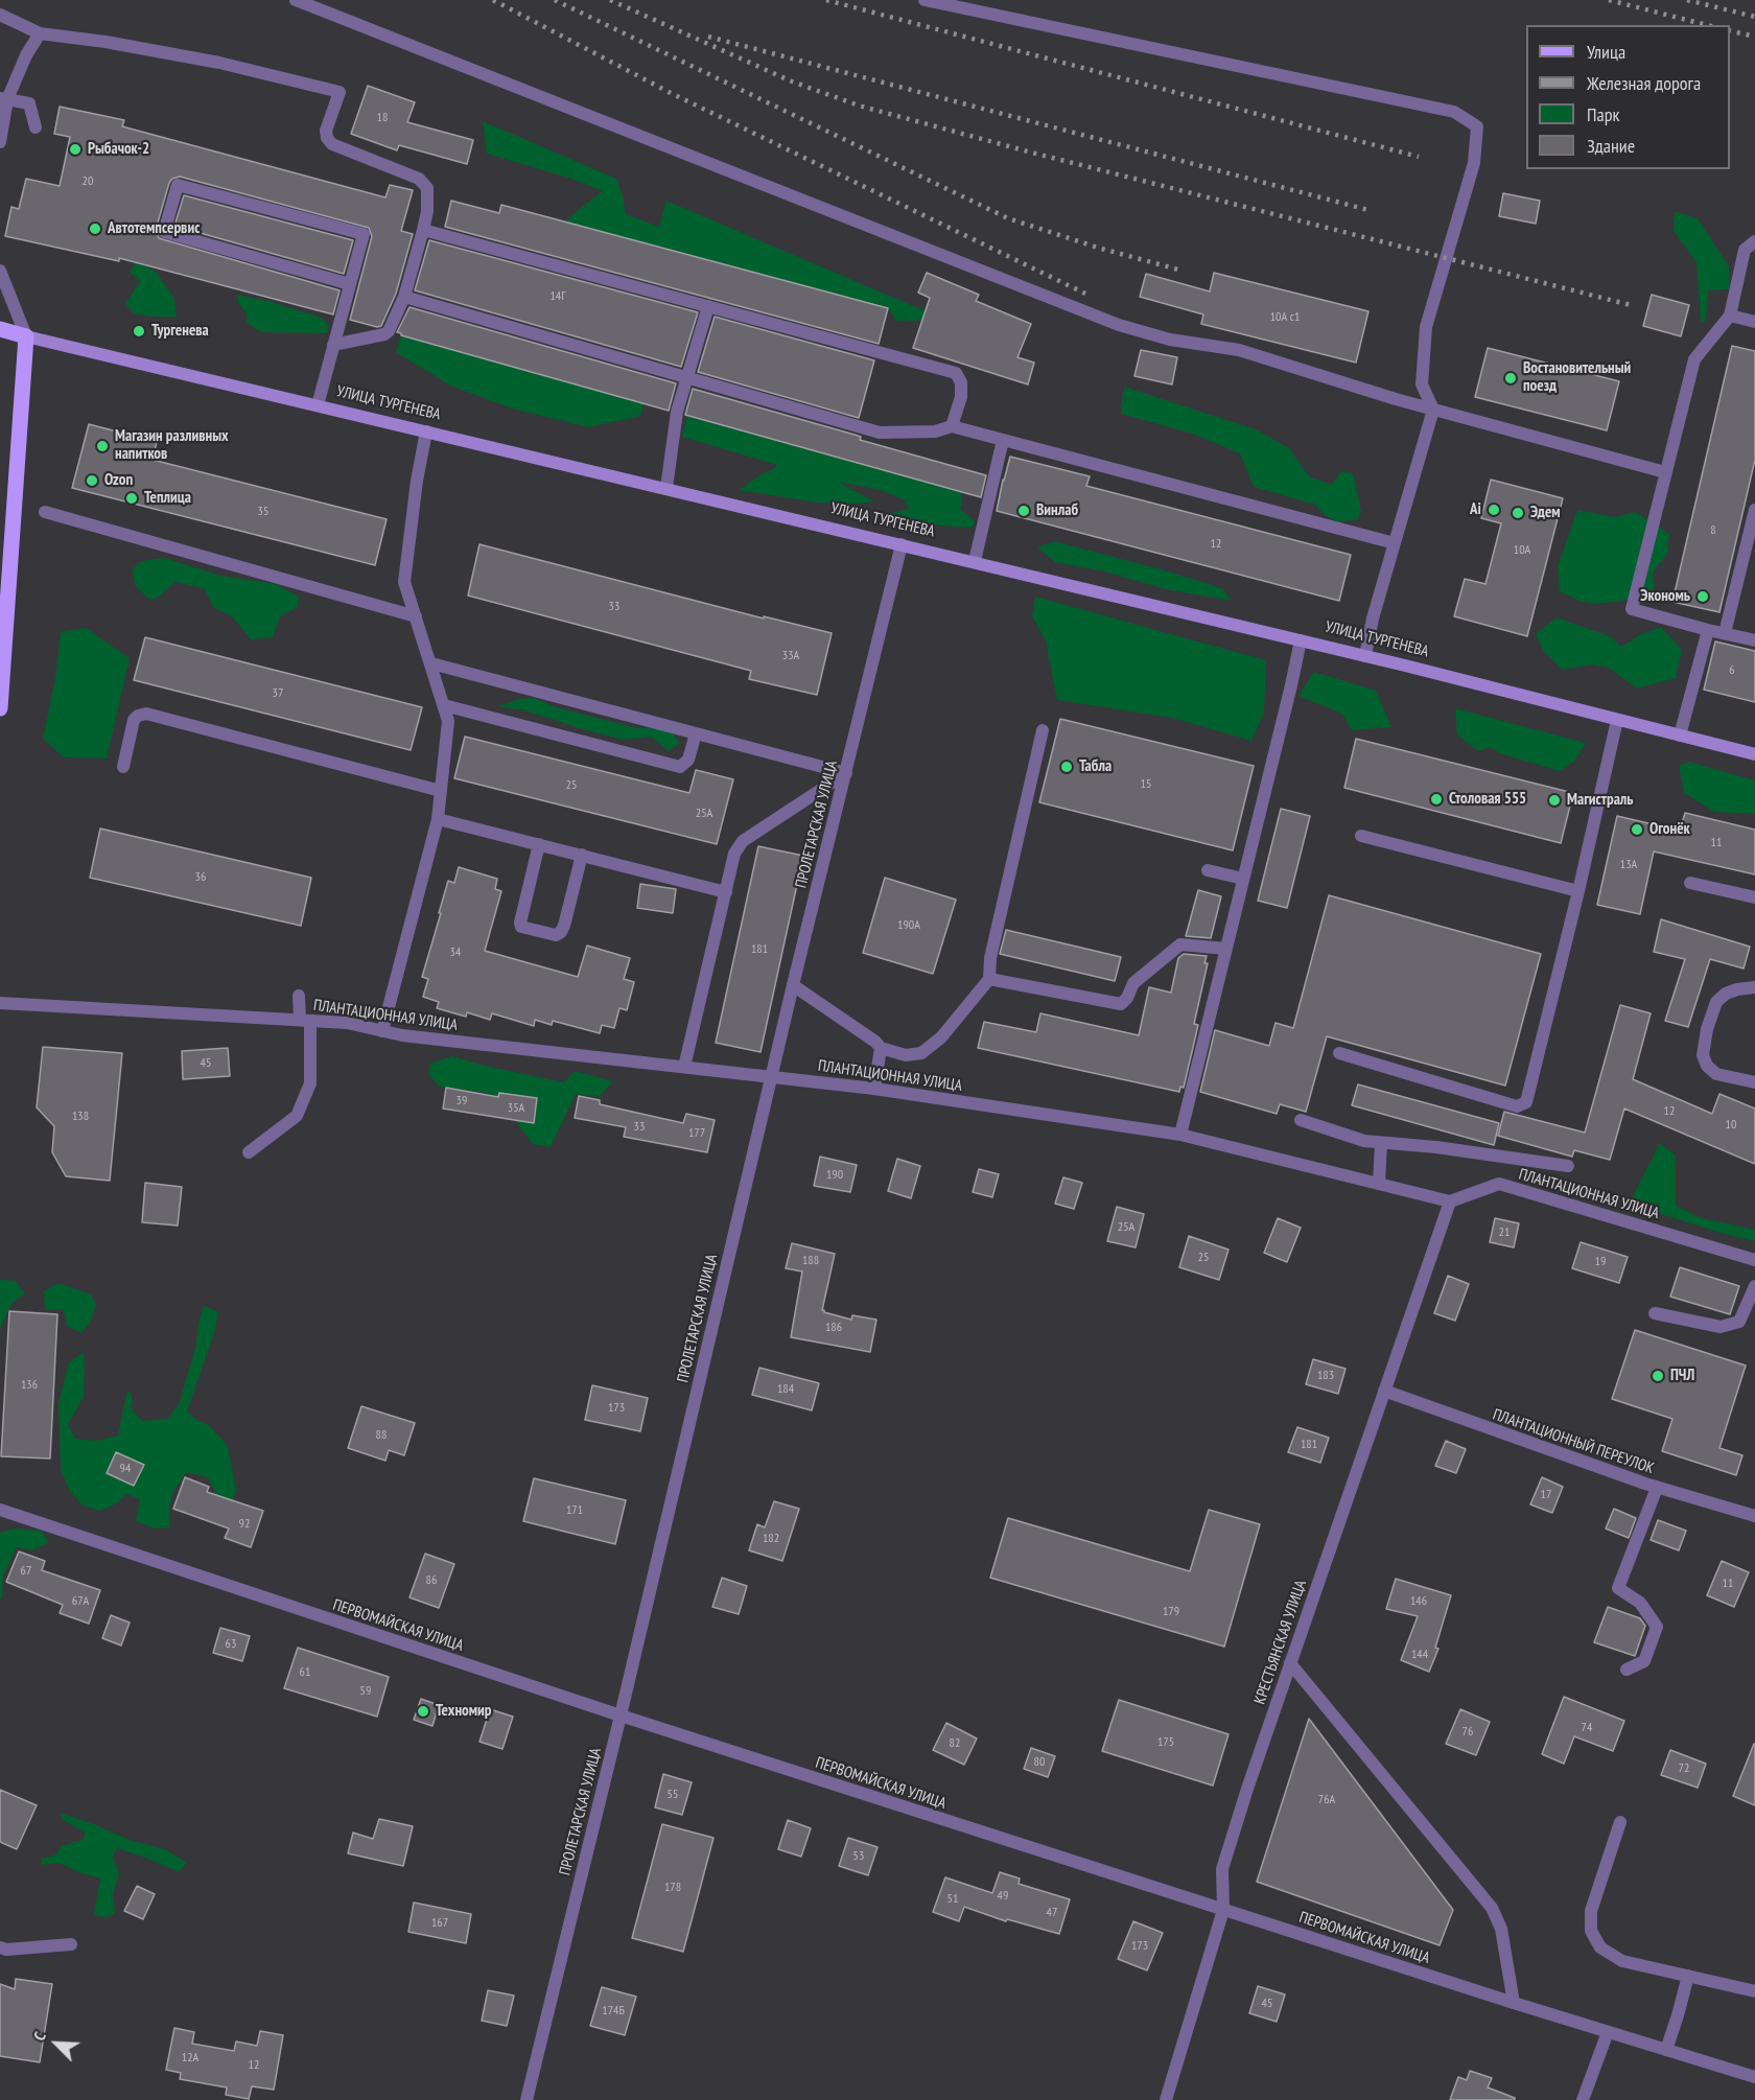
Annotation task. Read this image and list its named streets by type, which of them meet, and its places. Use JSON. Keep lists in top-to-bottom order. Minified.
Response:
{"streets":{"main road":["УЛИЦА ТУРГЕНЕВА"],"street":["ПРОЛЕТАРСКАЯ УЛИЦА","ПЛАНТАЦИОННАЯ УЛИЦА","ПЛАНТАЦИОННЫЙ ПЕРЕУЛОК","ПЕРВОМАЙСКАЯ УЛИЦА","КРЕСТЬЯНСКАЯ УЛИЦА"]},"crossings":[["УЛИЦА ТУРГЕНЕВА","ПРОЛЕТАРСКАЯ УЛИЦА"],["ПРОЛЕТАРСКАЯ УЛИЦА","ПЛАНТАЦИОННАЯ УЛИЦА"],["ПРОЛЕТАРСКАЯ УЛИЦА","ПЕРВОМАЙСКАЯ УЛИЦА"],["ПЛАНТАЦИОННАЯ УЛИЦА","КРЕСТЬЯНСКАЯ УЛИЦА"],["ПЛАНТАЦИОННЫЙ ПЕРЕУЛОК","КРЕСТЬЯНСКАЯ УЛИЦА"],["ПЕРВОМАЙСКАЯ УЛИЦА","КРЕСТЬЯНСКАЯ УЛИЦА"]],"places":["Рыбачок-2","Автотемпсервис","Тургенева","Востановительный поезд","Магазин разливных напитков","Ozon","Теплица","Ai","Винлаб","Эдем","Экономь","Табла","Столовая 555","Магистраль","Огонёк","ПЧЛ","Техномир"],"house_numbers":["18","20","14Г","10А с1","35","8","12","10А","33","33А","6","37","15","25","25А","11","13А","36","190А","181","34","45","39","35А","12","138","10","33","177","190","25А","21","25","188","19","186","183","136","184","173","88","181","94","17","171","92","182","67","86","11","67А","146","179","63","144","61","59","74","76","175","82","80","72","55","76А","53","178","49","51","47","167","173","45","174Б","12А","12"],"legend":["Улица","Железная дорога","Парк","Здание"],"north":"top left"}
